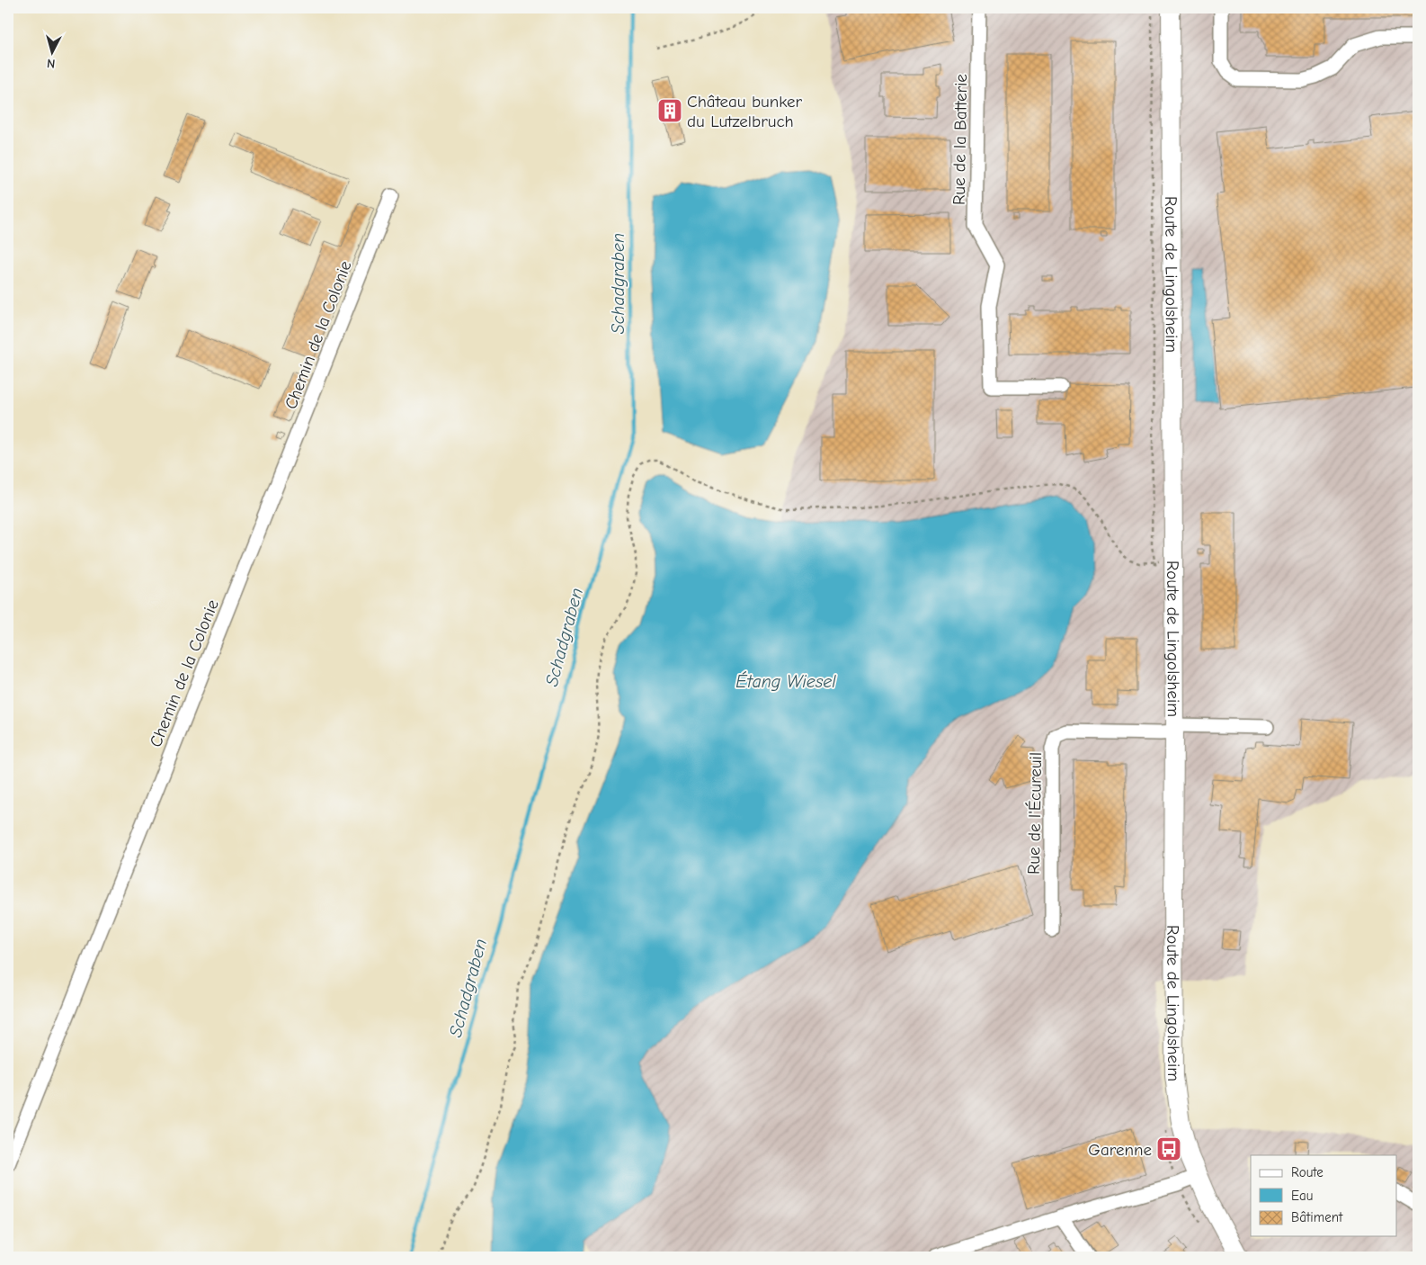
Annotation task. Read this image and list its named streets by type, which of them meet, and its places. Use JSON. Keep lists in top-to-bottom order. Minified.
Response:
{"streets":{"main road":["Route de Lingolsheim"],"street":["Rue de la Batterie","Chemin de la Colonie","Rue de l'Écureuil"]},"crossings":[["Route de Lingolsheim","Rue de l'Écureuil"]],"water":["Schadgraben","Étang Wiesel"],"places":{"building":["Château bunker du Lutzelbruch"],"bus stop":["Garenne"]},"legend":["Route","Eau","Bâtiment"],"north":"bottom"}
